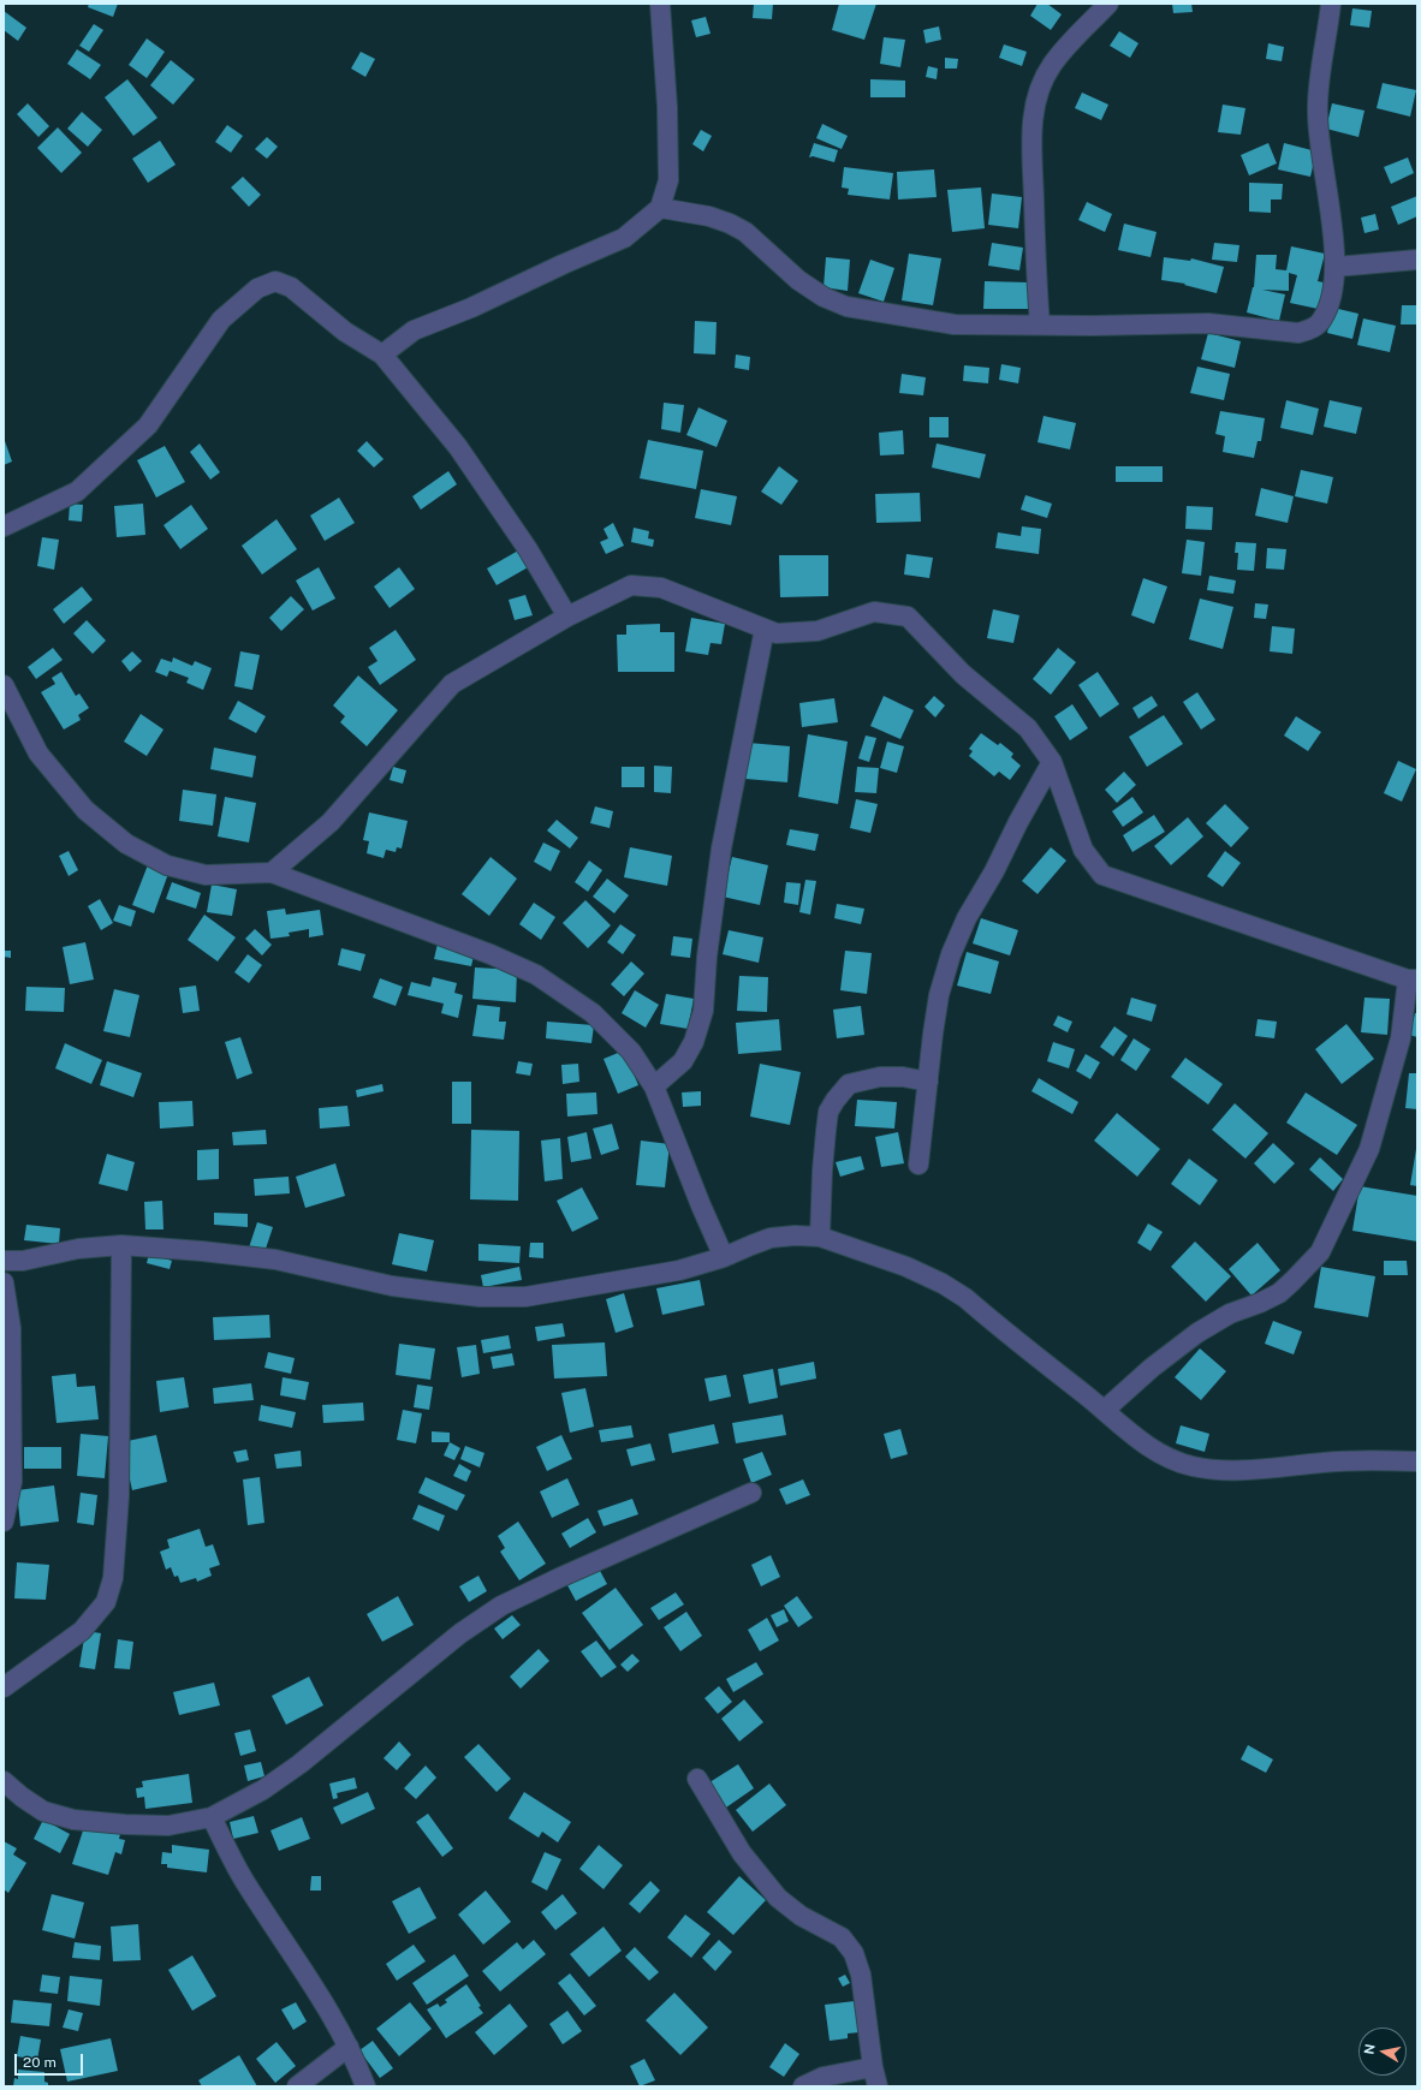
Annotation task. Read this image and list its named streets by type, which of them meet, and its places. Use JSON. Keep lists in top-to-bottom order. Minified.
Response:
{"scale_bar":"20 m","north":"left"}
